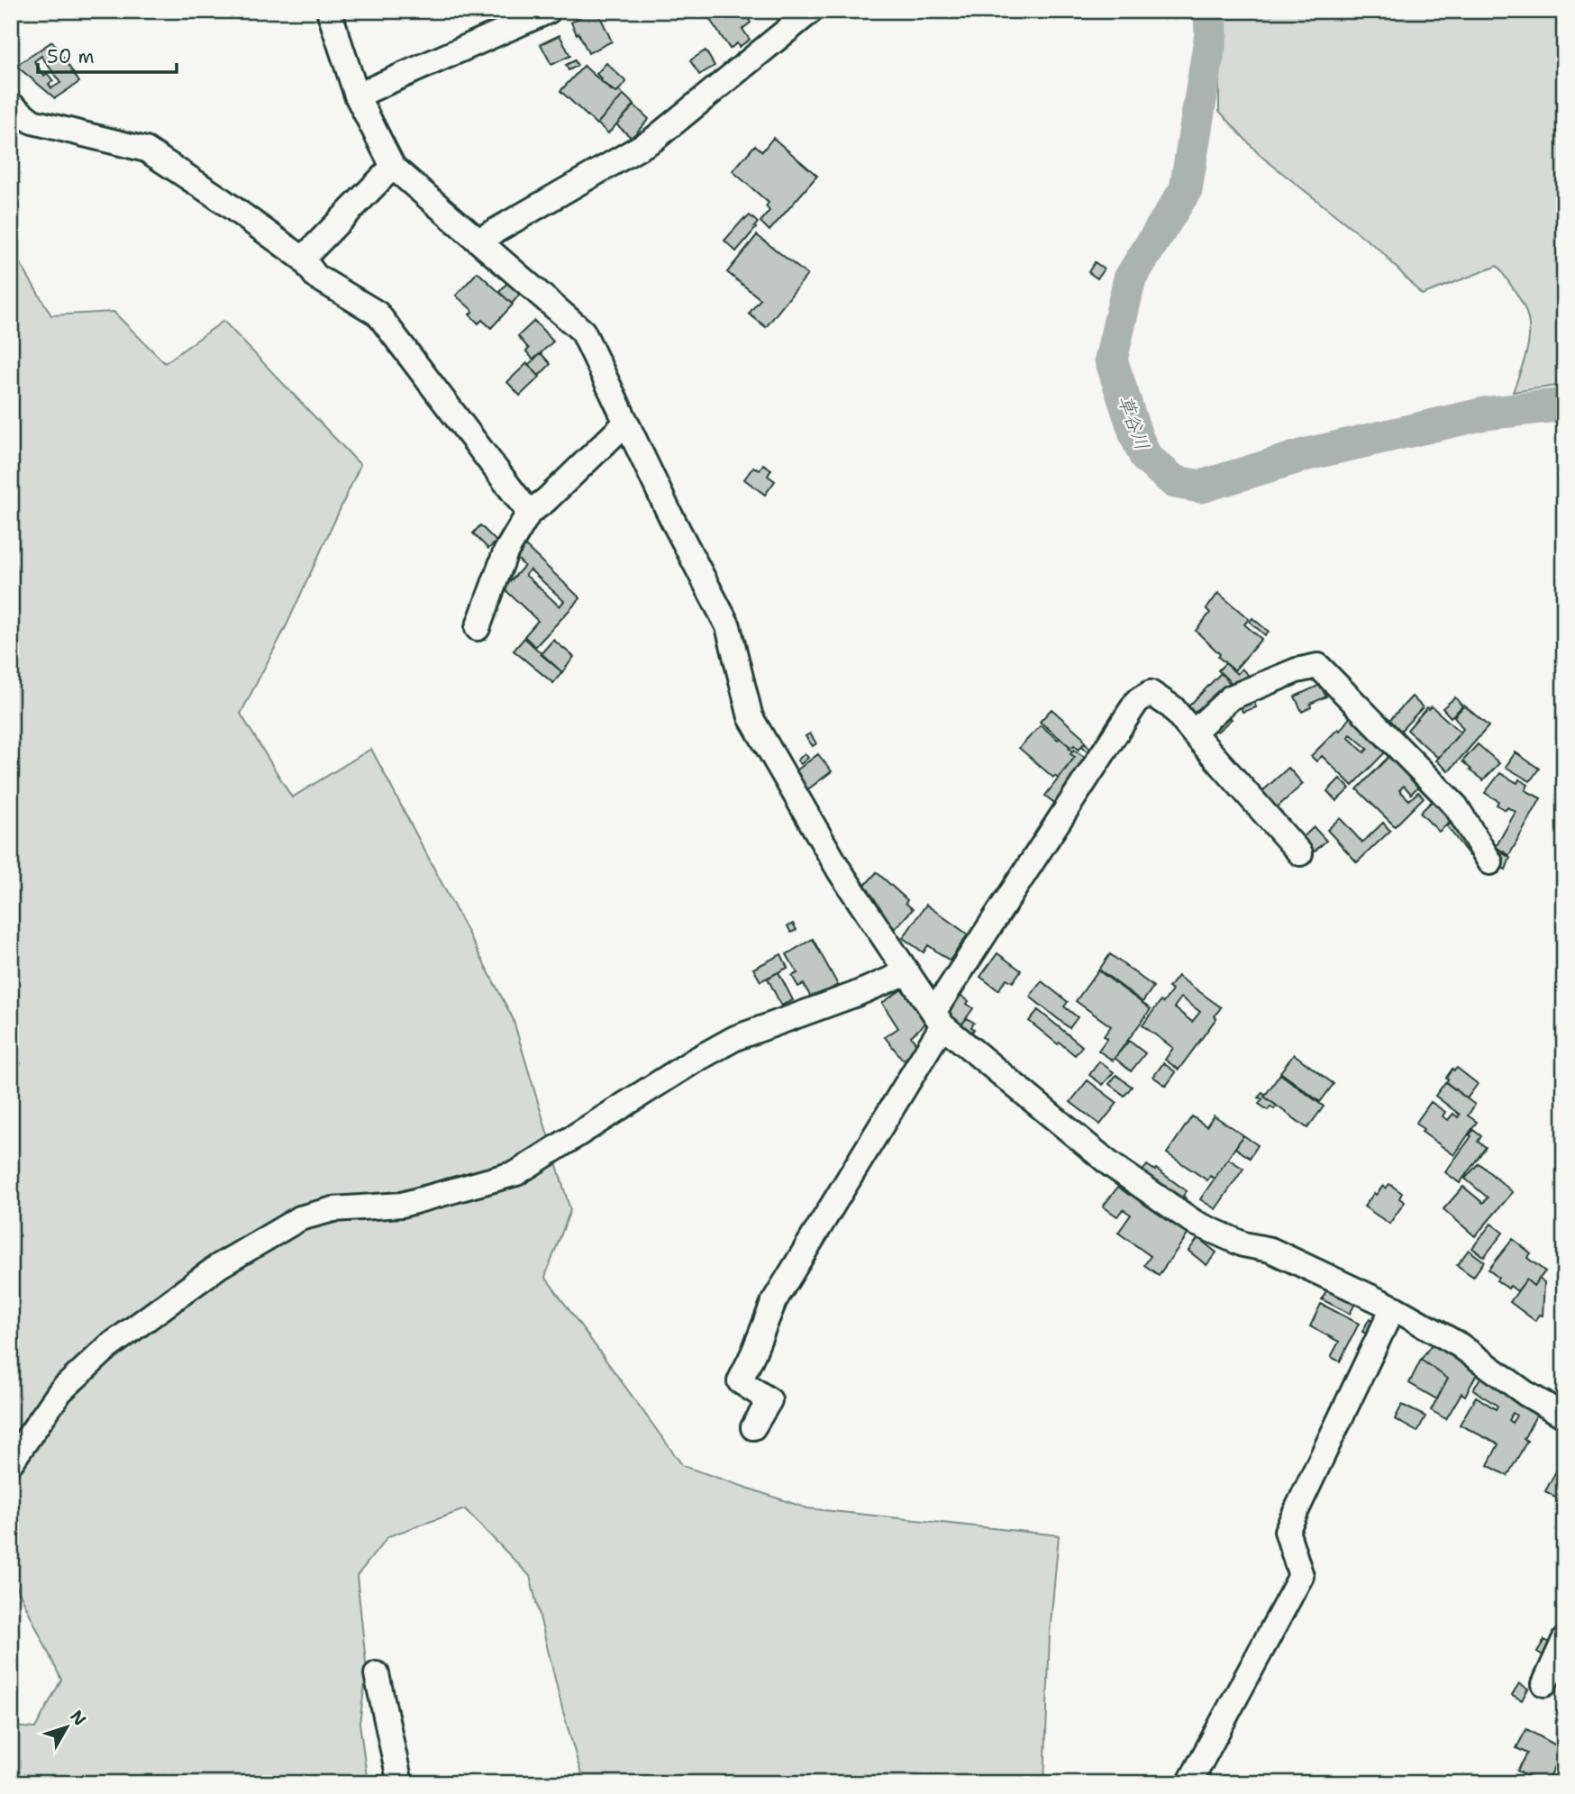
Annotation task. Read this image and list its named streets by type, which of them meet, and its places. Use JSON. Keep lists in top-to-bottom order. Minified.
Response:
{"water":["草谷川"],"scale_bar":"50 m","north":"top right"}
